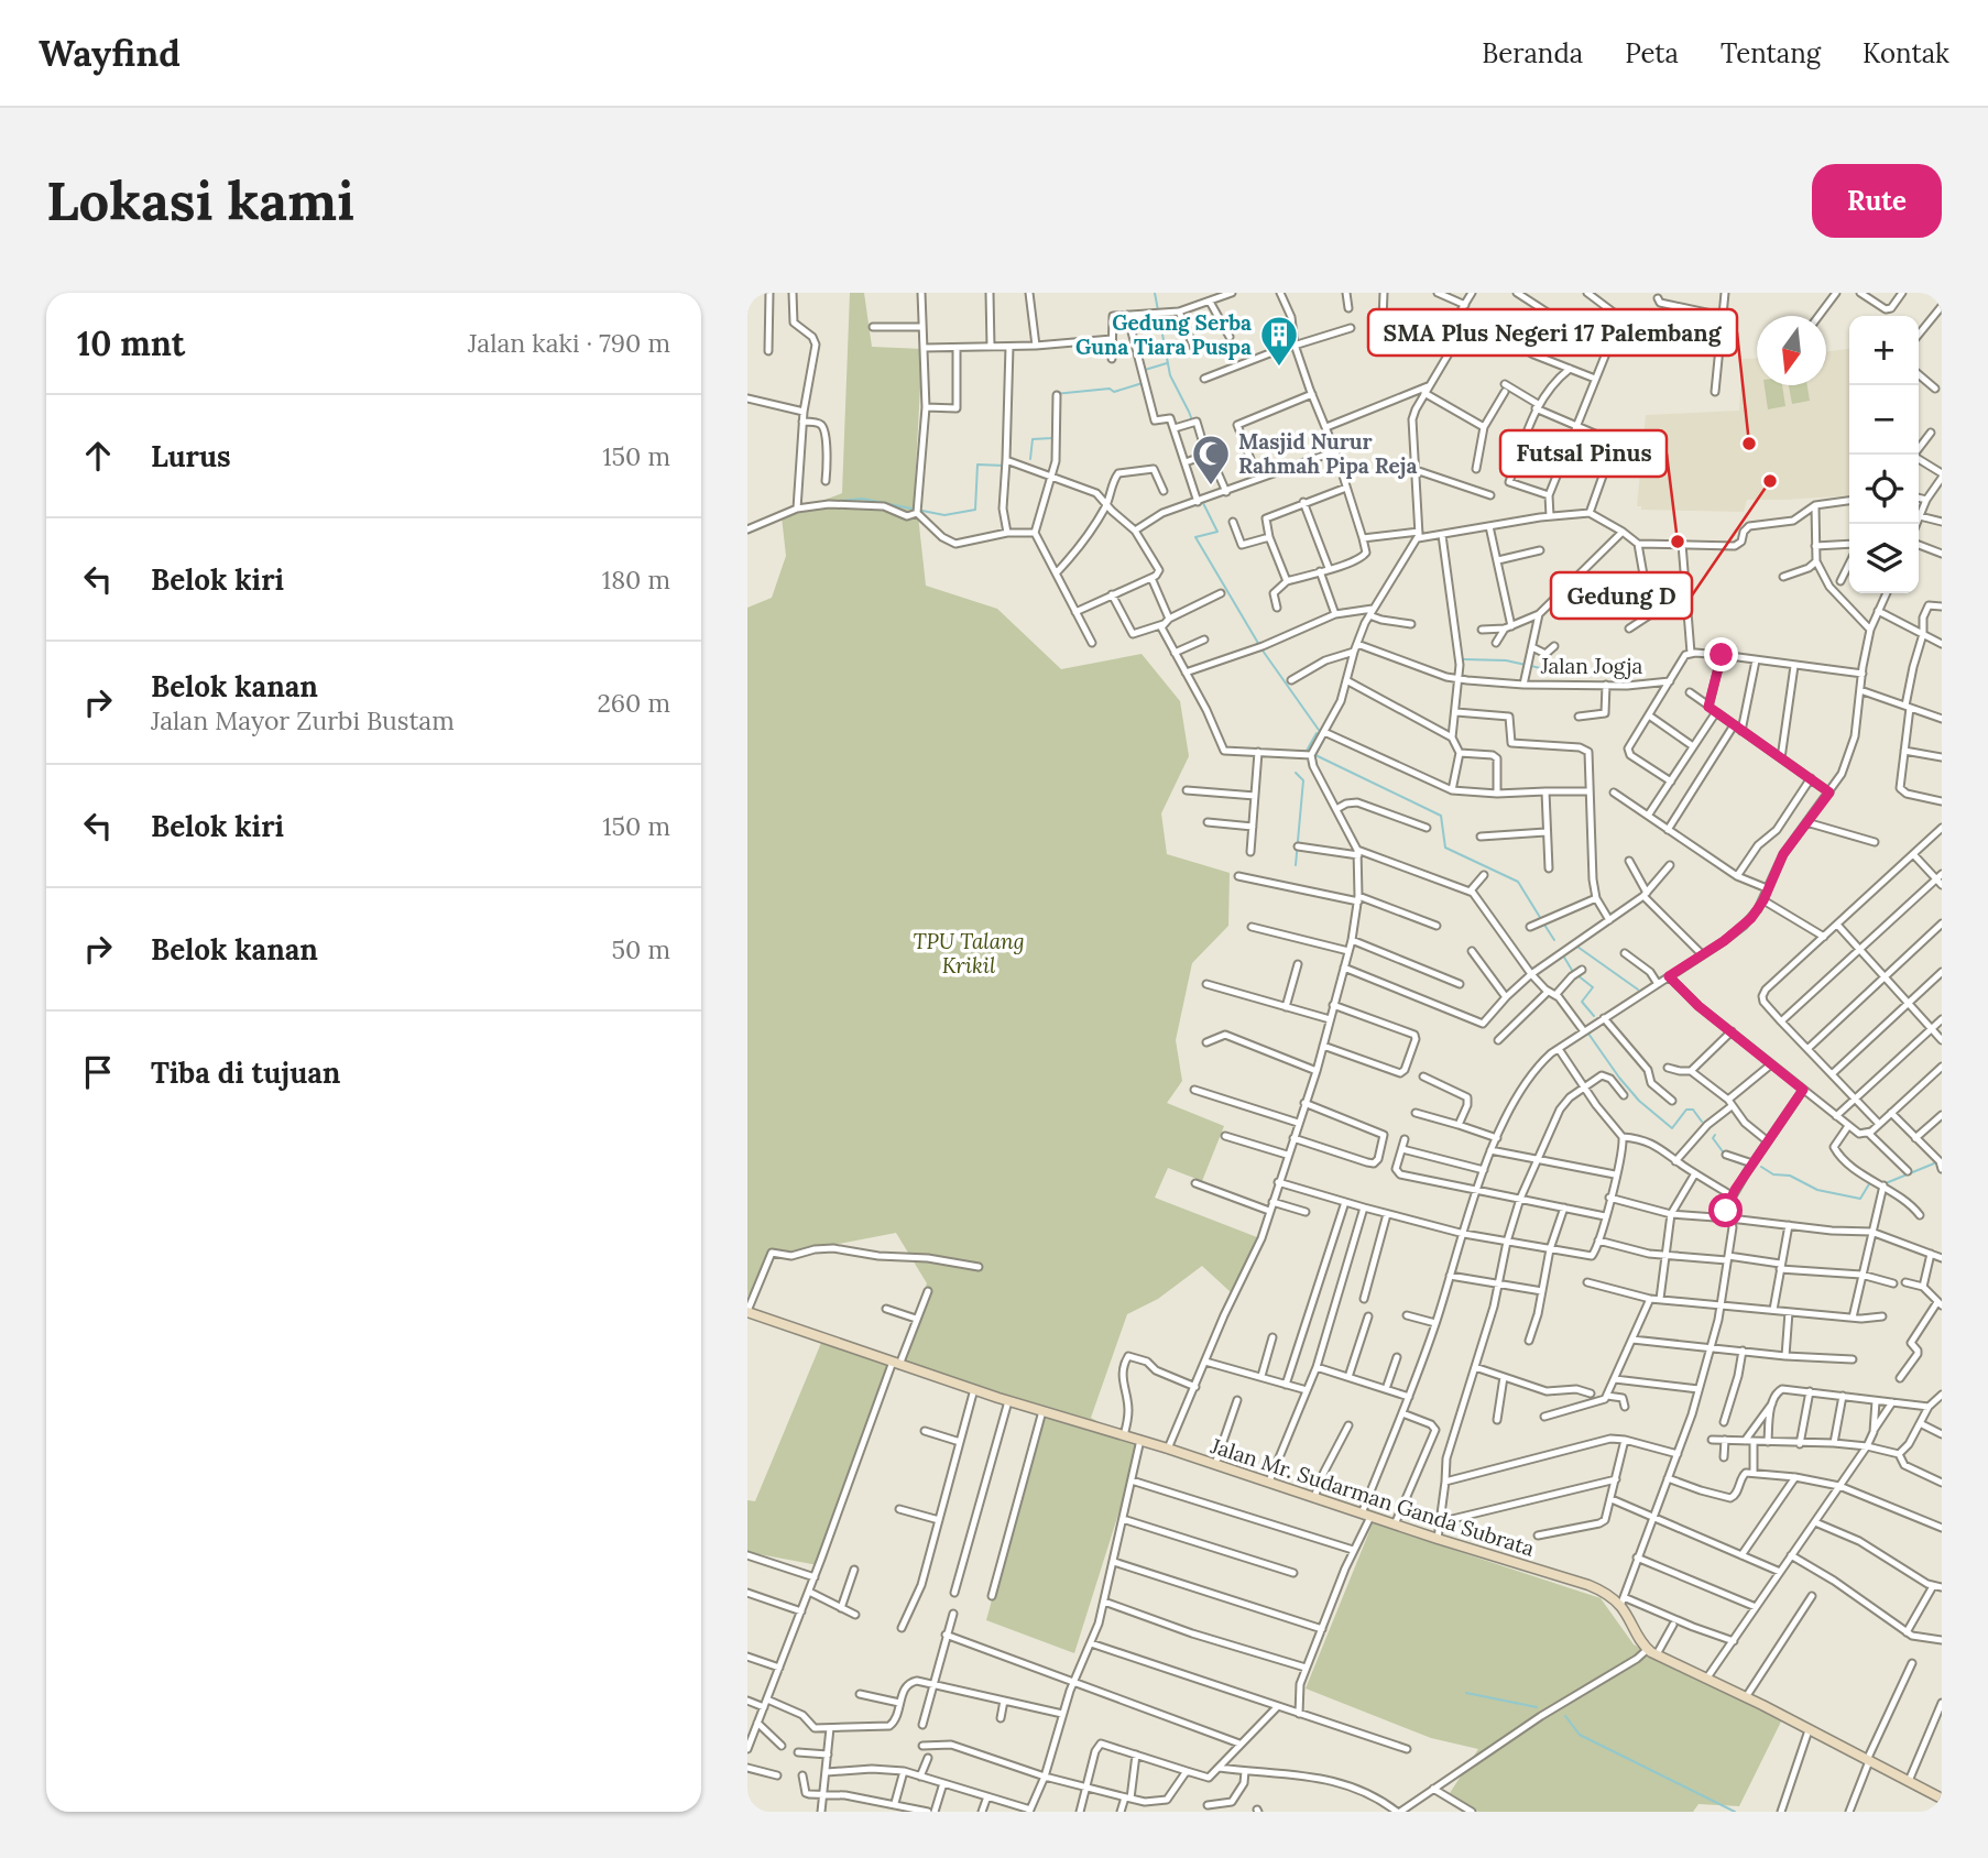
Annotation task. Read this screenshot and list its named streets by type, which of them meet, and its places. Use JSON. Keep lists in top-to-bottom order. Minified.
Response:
{"streets":{"street":["Jalan Jogja","Jalan Mr. Sudarman Ganda Subrata"]},"parks":["TPU Talang Krikil"],"places":{"building":["Gedung Serba Guna Tiara Puspa"],"other":["SMA Plus Negeri 17 Palembang","Gedung D","Futsal Pinus"],"mosque":["Masjid Nurur Rahmah Pipa Reja"]},"north":"bottom","page":{"header":"Wayfind","nav":["Beranda","Peta","Tentang","Kontak"],"buttons":"Rute","title":"Lokasi kami","heading":["10 mnt","Jalan kaki · 790 m"],"map_buttons":["+","−"],"list":[["Lurus","150 m"],["Belok kiri","180 m"],["Belok kanan","Jalan Mayor Zurbi Bustam","260 m"],["Belok kiri","150 m"],["Belok kanan","50 m"],"Tiba di tujuan"]}}
